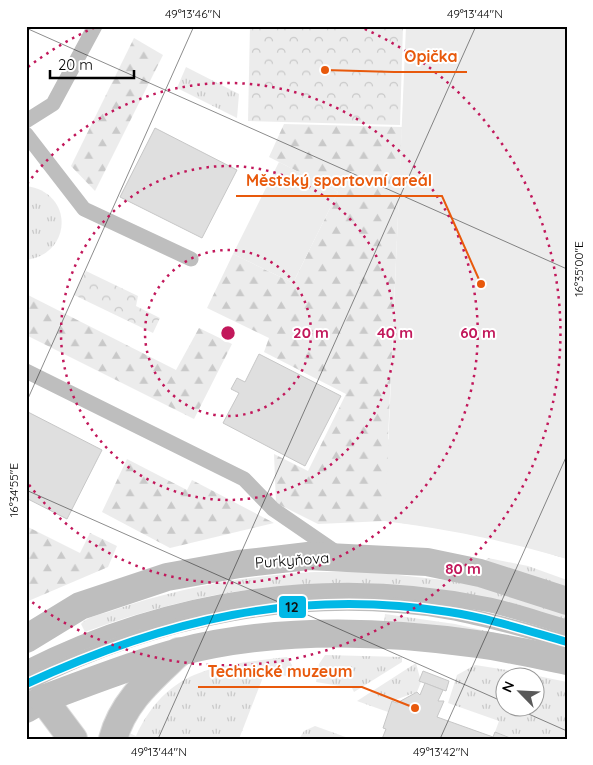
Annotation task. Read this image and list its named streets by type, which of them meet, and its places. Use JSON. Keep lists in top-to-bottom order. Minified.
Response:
{"streets":{"main road":["Purkyňova"]},"places":["Opička","Městský sportovní areál","Technické muzeum"],"lines":["transit line 12"],"scale_bar":"20 m","north":"top left","coordinates":["49°13'46\"N","49°13'44\"N","16°35'00\"E","16°34'55\"E","49°13'42\"N"],"rings":["20 m","40 m","60 m","80 m"]}
